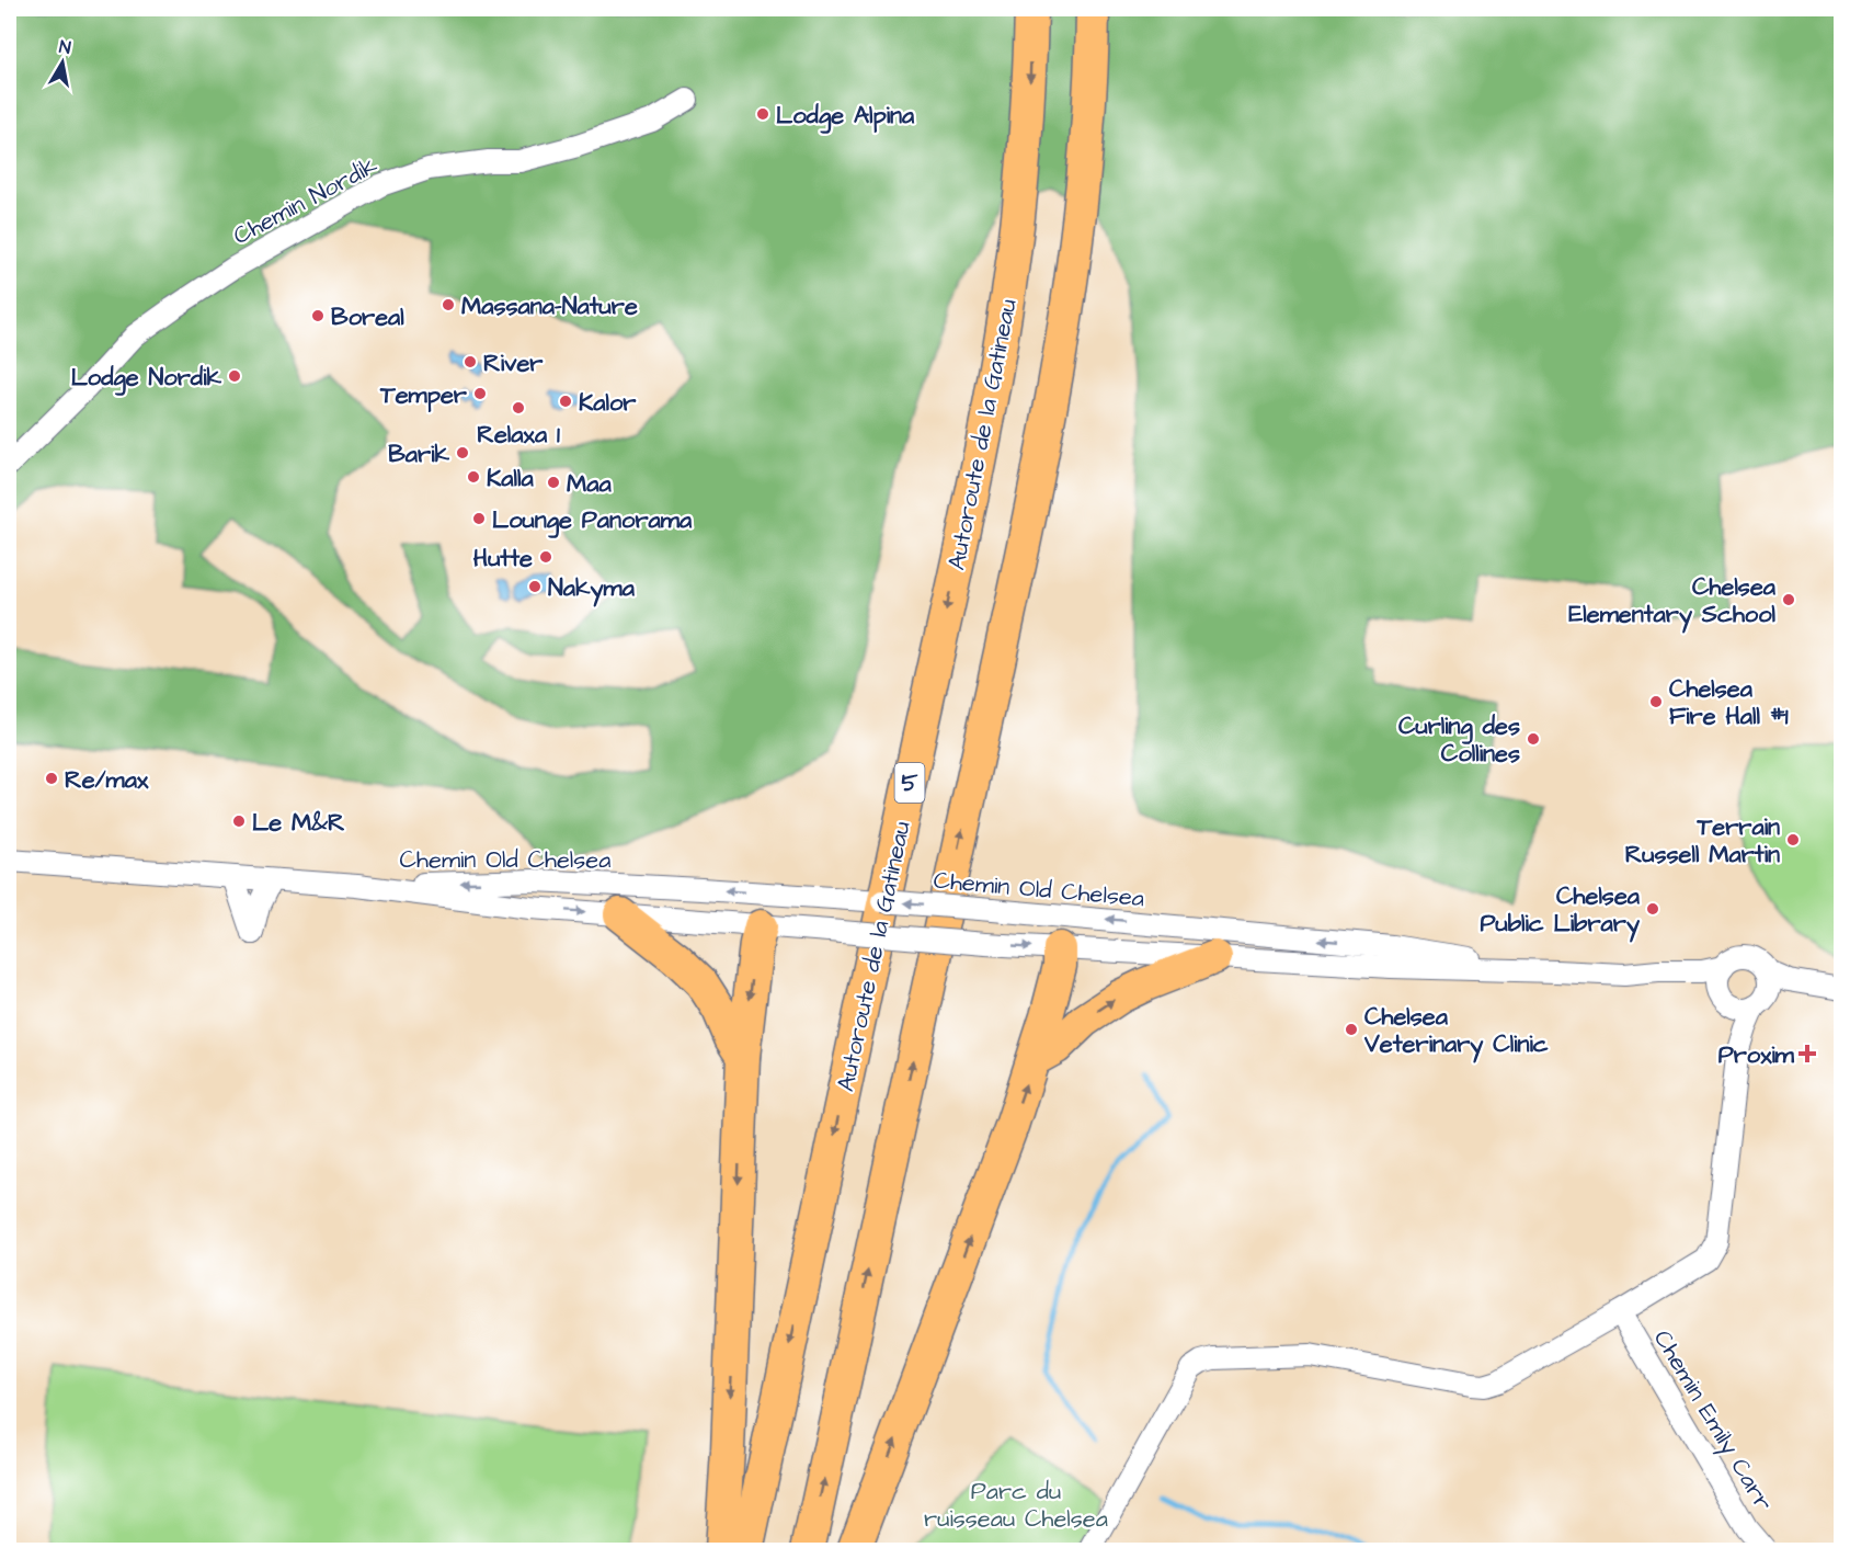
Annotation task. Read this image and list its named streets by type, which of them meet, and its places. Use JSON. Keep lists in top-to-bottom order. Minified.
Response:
{"streets":{"highway":["Autoroute de la Gatineau","5"],"street":["Chemin Nordik","Chemin Old Chelsea","Chemin Emily Carr"]},"parks":["Parc du ruisseau Chelsea"],"places":{"other":["Lodge Alpina","Massana-Nature","Boreal","River","Lodge Nordik","Temper","Kalor","Relaxa 1","Barik","Kalla","Maa","Lounge Panorama","Hutte","Nakyma","Chelsea Elementary School","Chelsea Fire Hall #1","Curling des Collines","Re/max","Le M&R","Terrain Russell Martin","Chelsea Public Library","Chelsea Veterinary Clinic"],"health":["Proxim"]},"north":"top"}
